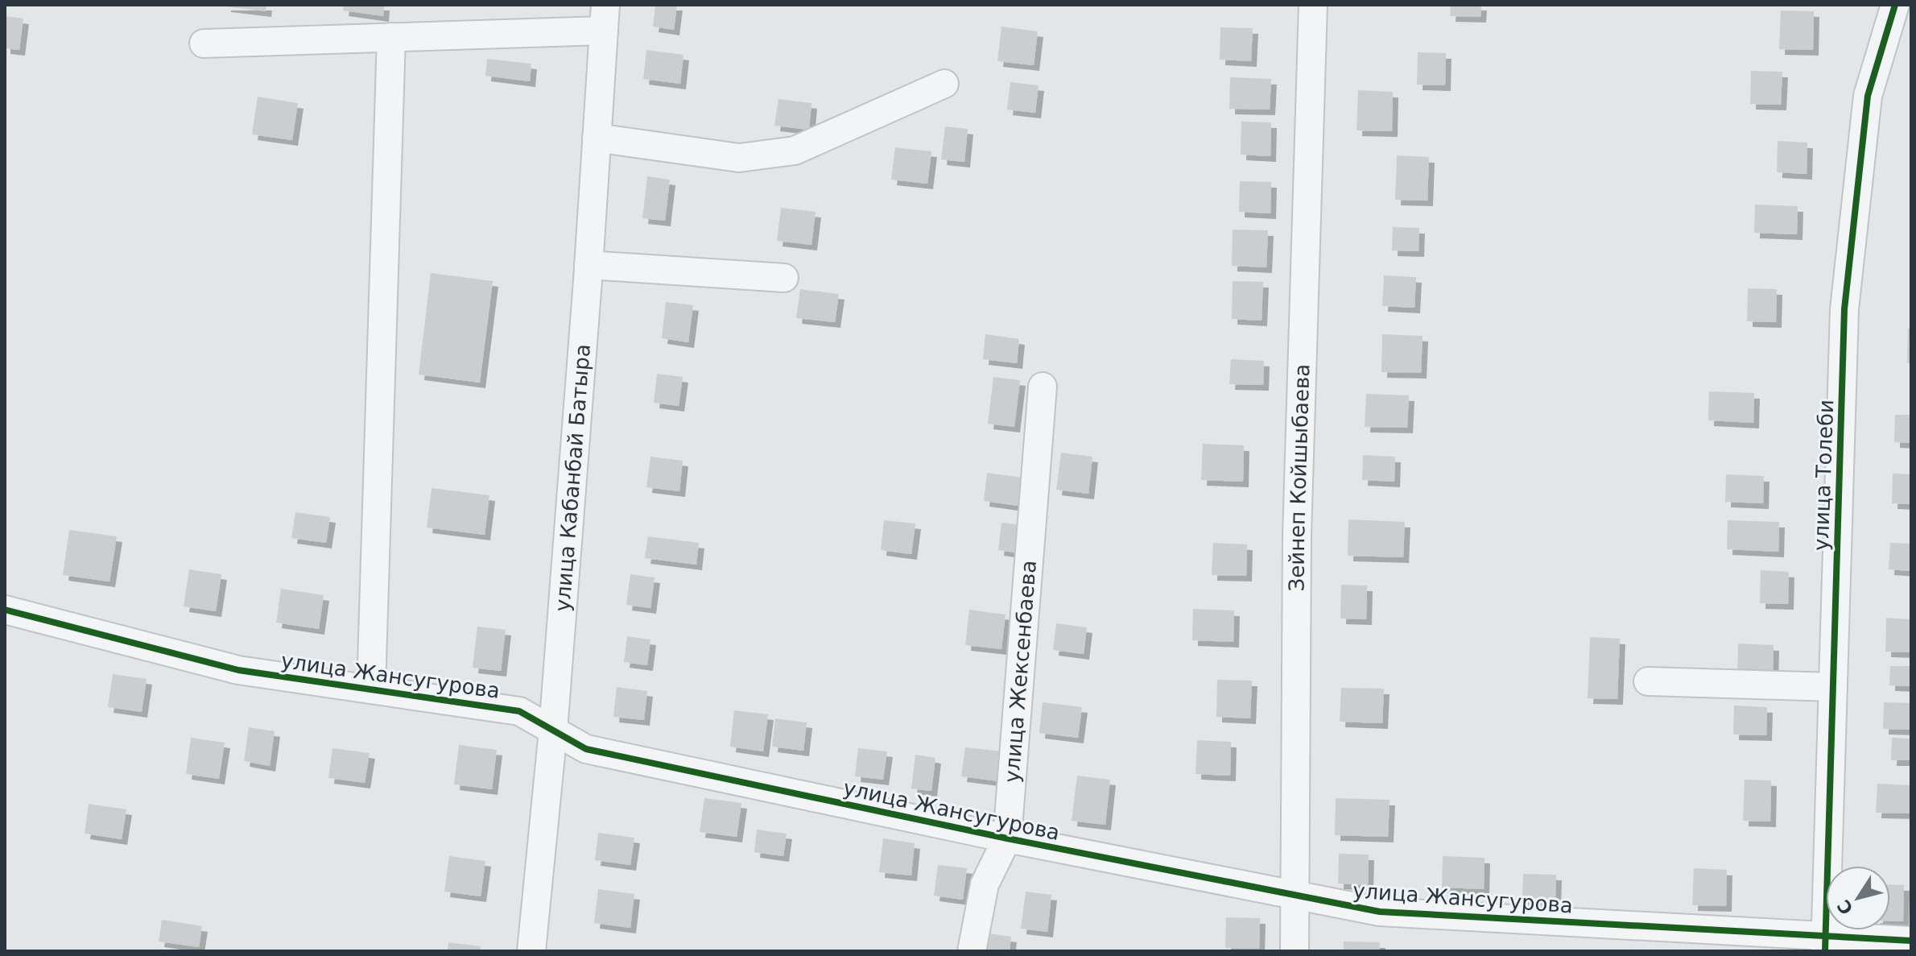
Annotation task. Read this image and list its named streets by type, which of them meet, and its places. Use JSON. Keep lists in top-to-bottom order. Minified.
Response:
{"streets":{"street":["улица Толеби","Зейнеп Койшыбаева","улица Кабанбай Батыра","улица Жексенбаева","улица Жансугурова"]},"crossings":[["улица Толеби","улица Жансугурова"],["Зейнеп Койшыбаева","улица Жансугурова"],["улица Кабанбай Батыра","улица Жансугурова"],["улица Жексенбаева","улица Жансугурова"]],"north":"bottom left"}
